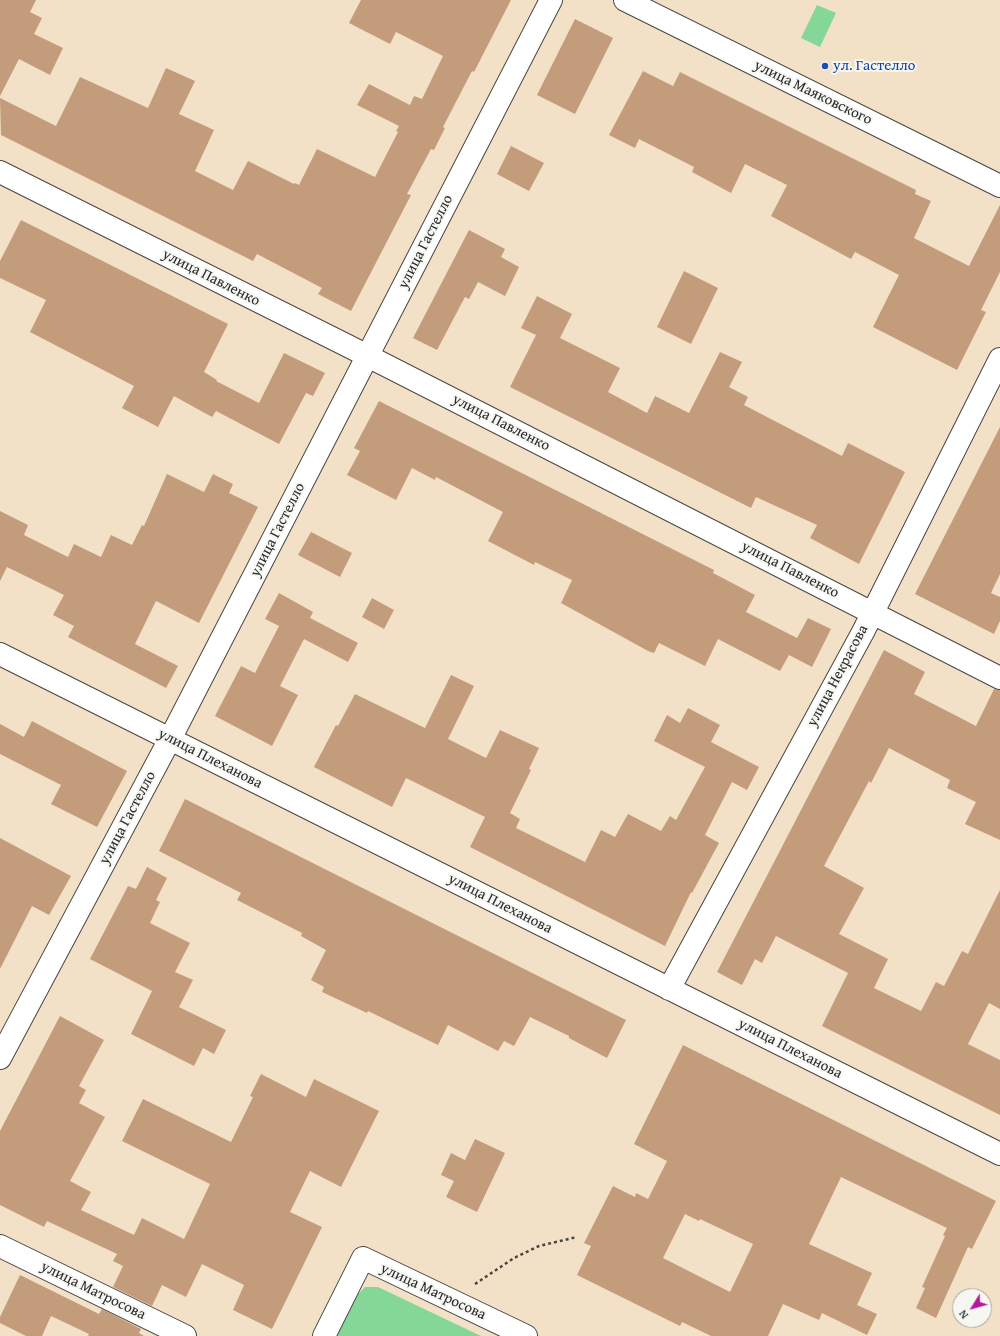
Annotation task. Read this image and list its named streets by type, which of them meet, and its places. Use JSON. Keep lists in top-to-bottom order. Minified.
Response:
{"streets":{"street":["улица Маяковского","улица Гастелло","улица Павленко","улица Некрасова","улица Плеханова","улица Матросова"]},"crossings":[["улица Гастелло","улица Павленко"],["улица Гастелло","улица Плеханова"],["улица Павленко","улица Некрасова"],["улица Некрасова","улица Плеханова"]],"places":["ул. Гастелло"],"north":"bottom left"}
